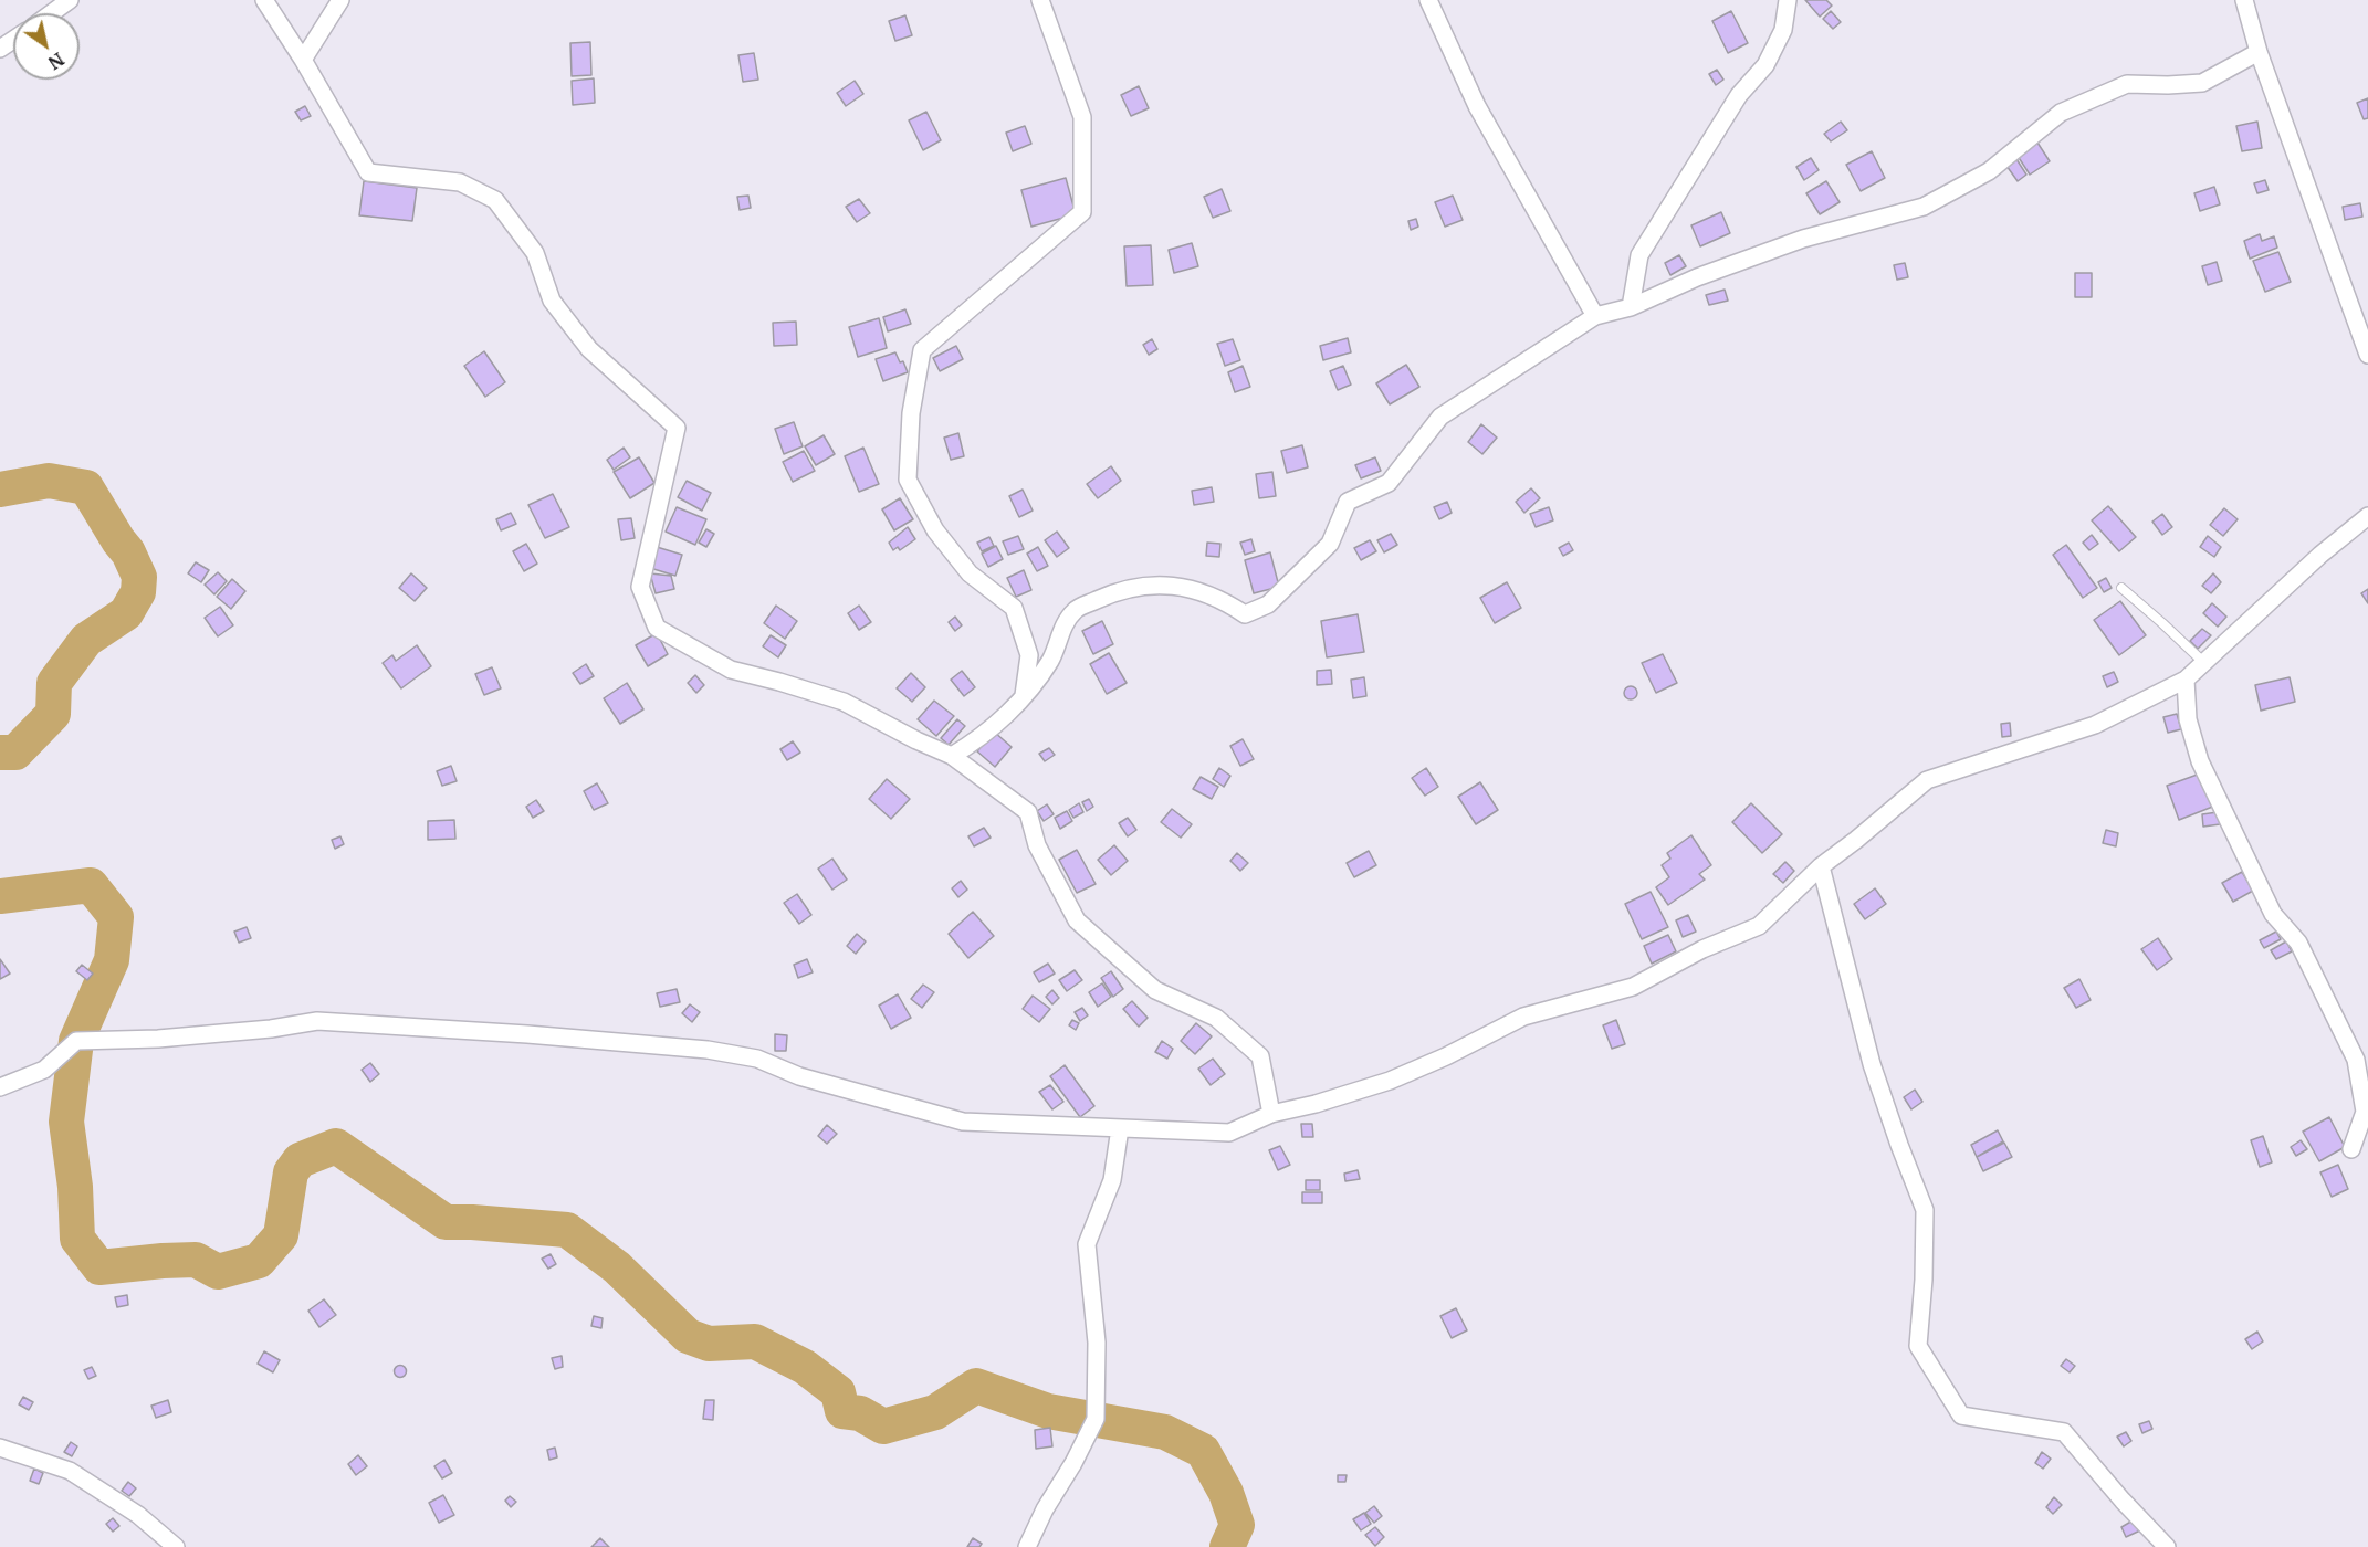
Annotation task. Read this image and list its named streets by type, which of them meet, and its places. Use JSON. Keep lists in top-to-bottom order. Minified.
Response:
{"north":"bottom right"}
